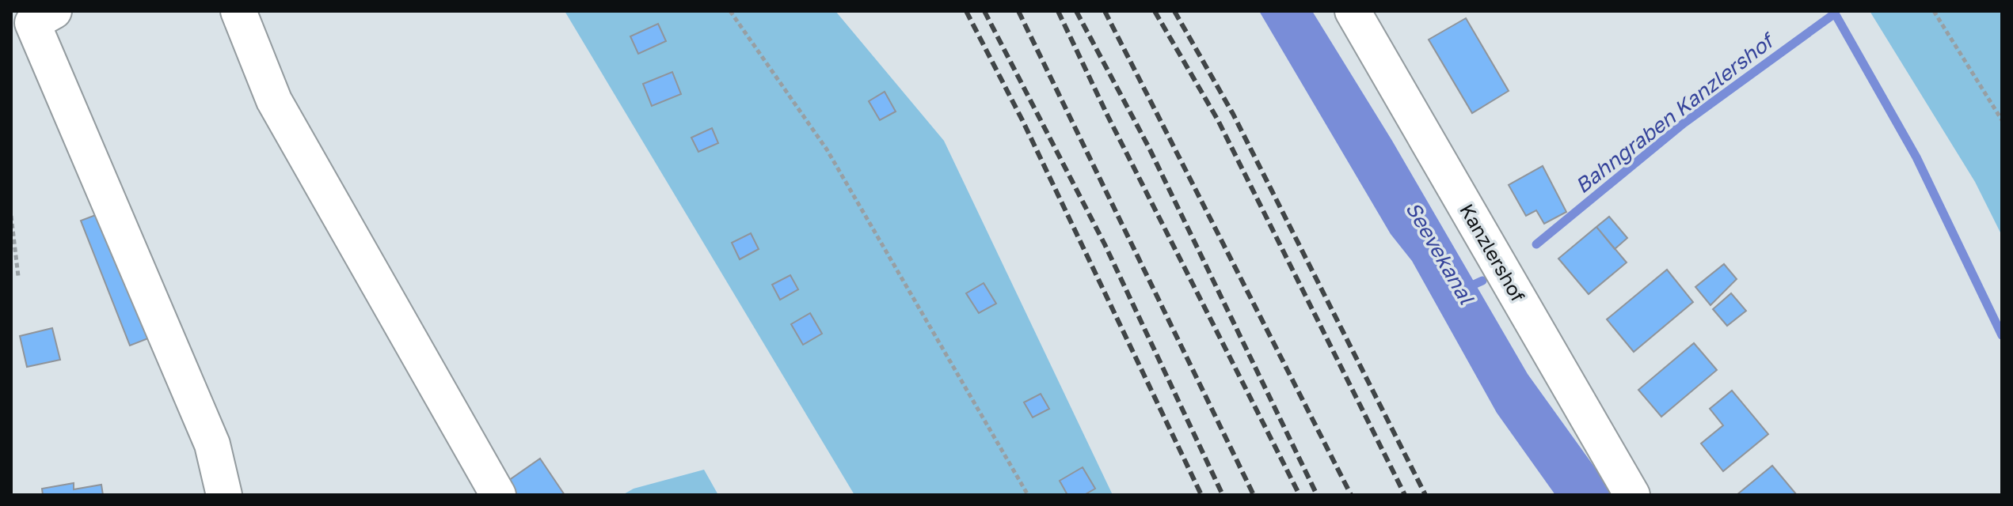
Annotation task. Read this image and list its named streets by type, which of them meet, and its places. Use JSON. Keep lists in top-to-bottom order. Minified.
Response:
{"streets":{"street":["Kanzlershof"]},"water":["Bahngraben Kanzlershof","Seevekanal"]}
